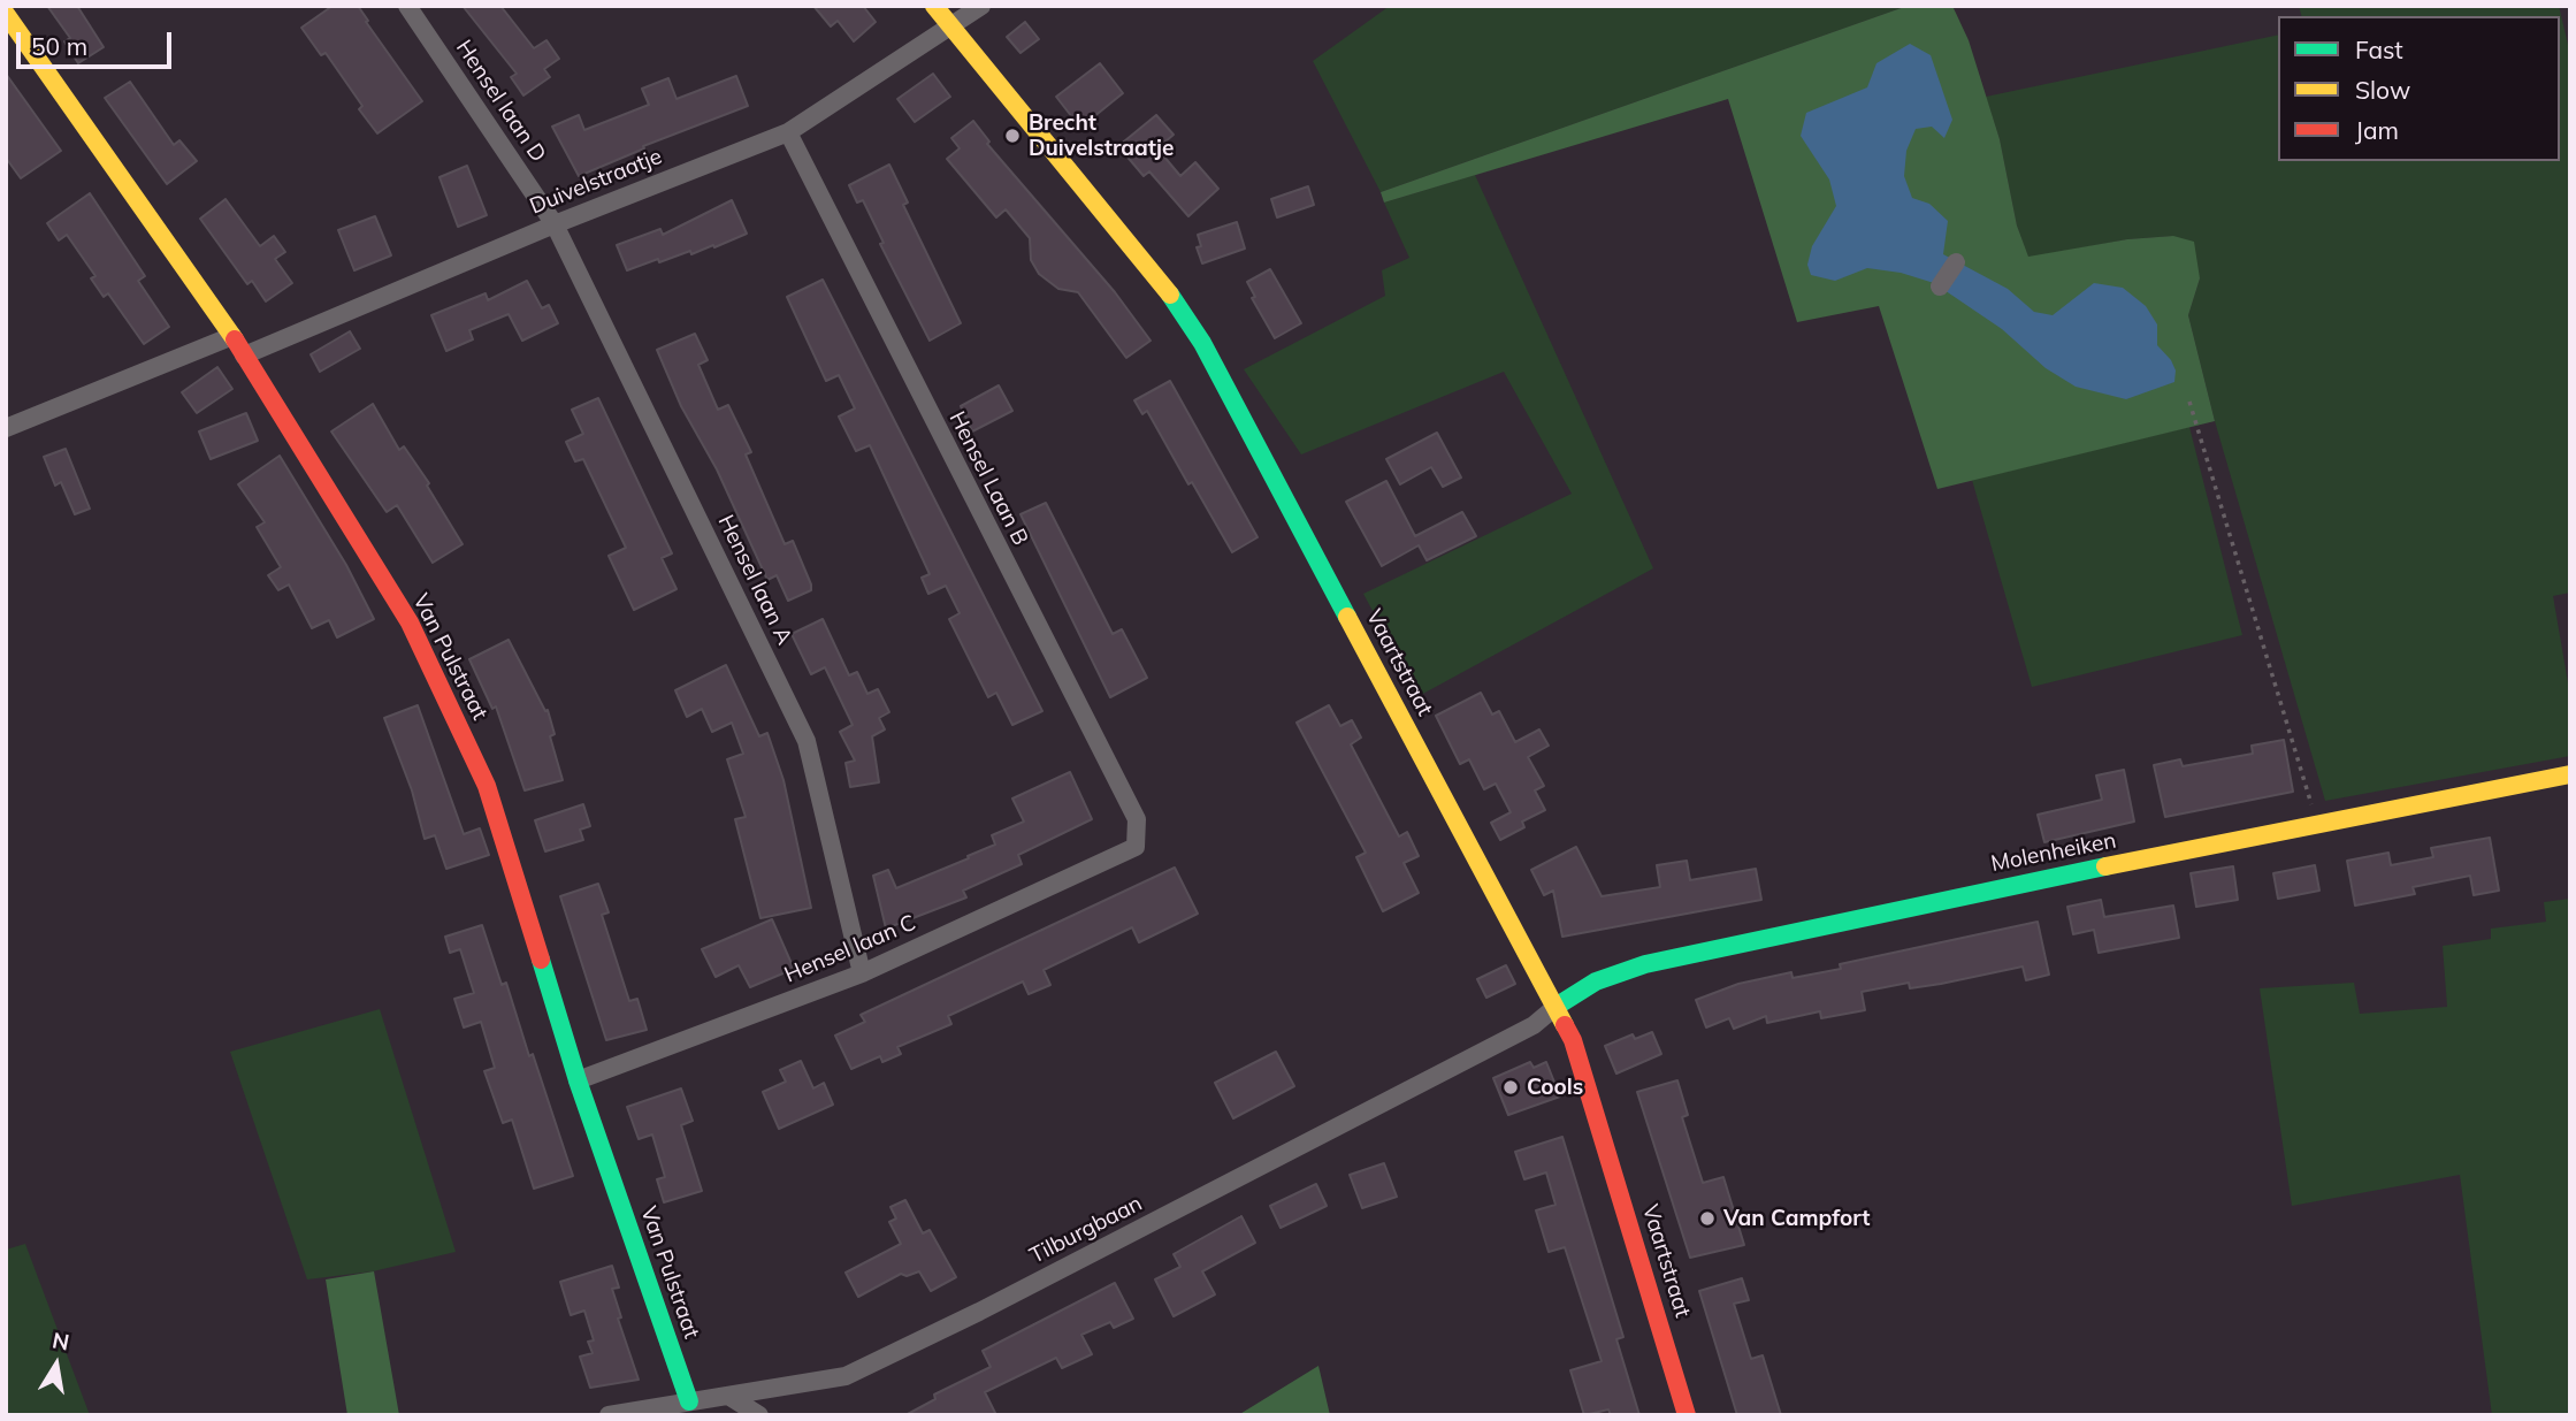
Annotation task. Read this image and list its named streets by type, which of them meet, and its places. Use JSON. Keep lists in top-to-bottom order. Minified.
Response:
{"streets":{"street":["Hensel laan D","Duivelstraatje","Hensel Laan B","Hensel laan A","Van Pulstraat","Vaartstraat","Molenheiken","Hensel laan C","Tilburgbaan"]},"crossings":[["Hensel laan D","Duivelstraatje"],["Hensel laan D","Hensel laan A"],["Duivelstraatje","Hensel Laan B"],["Duivelstraatje","Hensel laan A"],["Duivelstraatje","Van Pulstraat"],["Duivelstraatje","Vaartstraat"],["Hensel Laan B","Hensel laan C"],["Hensel laan A","Hensel laan C"],["Van Pulstraat","Hensel laan C"],["Van Pulstraat","Tilburgbaan"],["Vaartstraat","Molenheiken"],["Vaartstraat","Tilburgbaan"],["Molenheiken","Tilburgbaan"]],"places":["Brecht Duivelstraatje","Cools","Van Campfort"],"legend":["Fast","Slow","Jam"],"scale_bar":"50 m","north":"top"}
